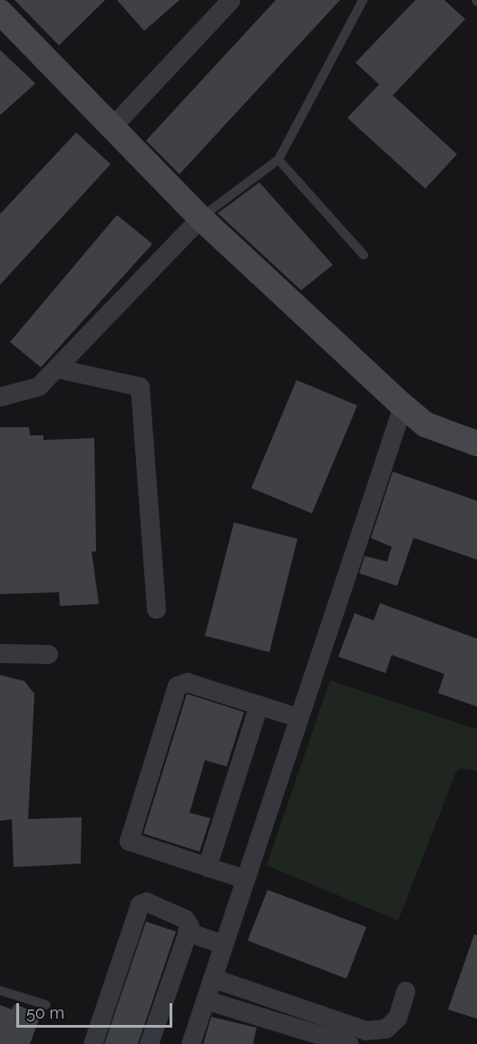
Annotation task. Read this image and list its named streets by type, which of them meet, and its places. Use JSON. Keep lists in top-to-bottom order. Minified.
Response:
{"scale_bar":"50 m"}
